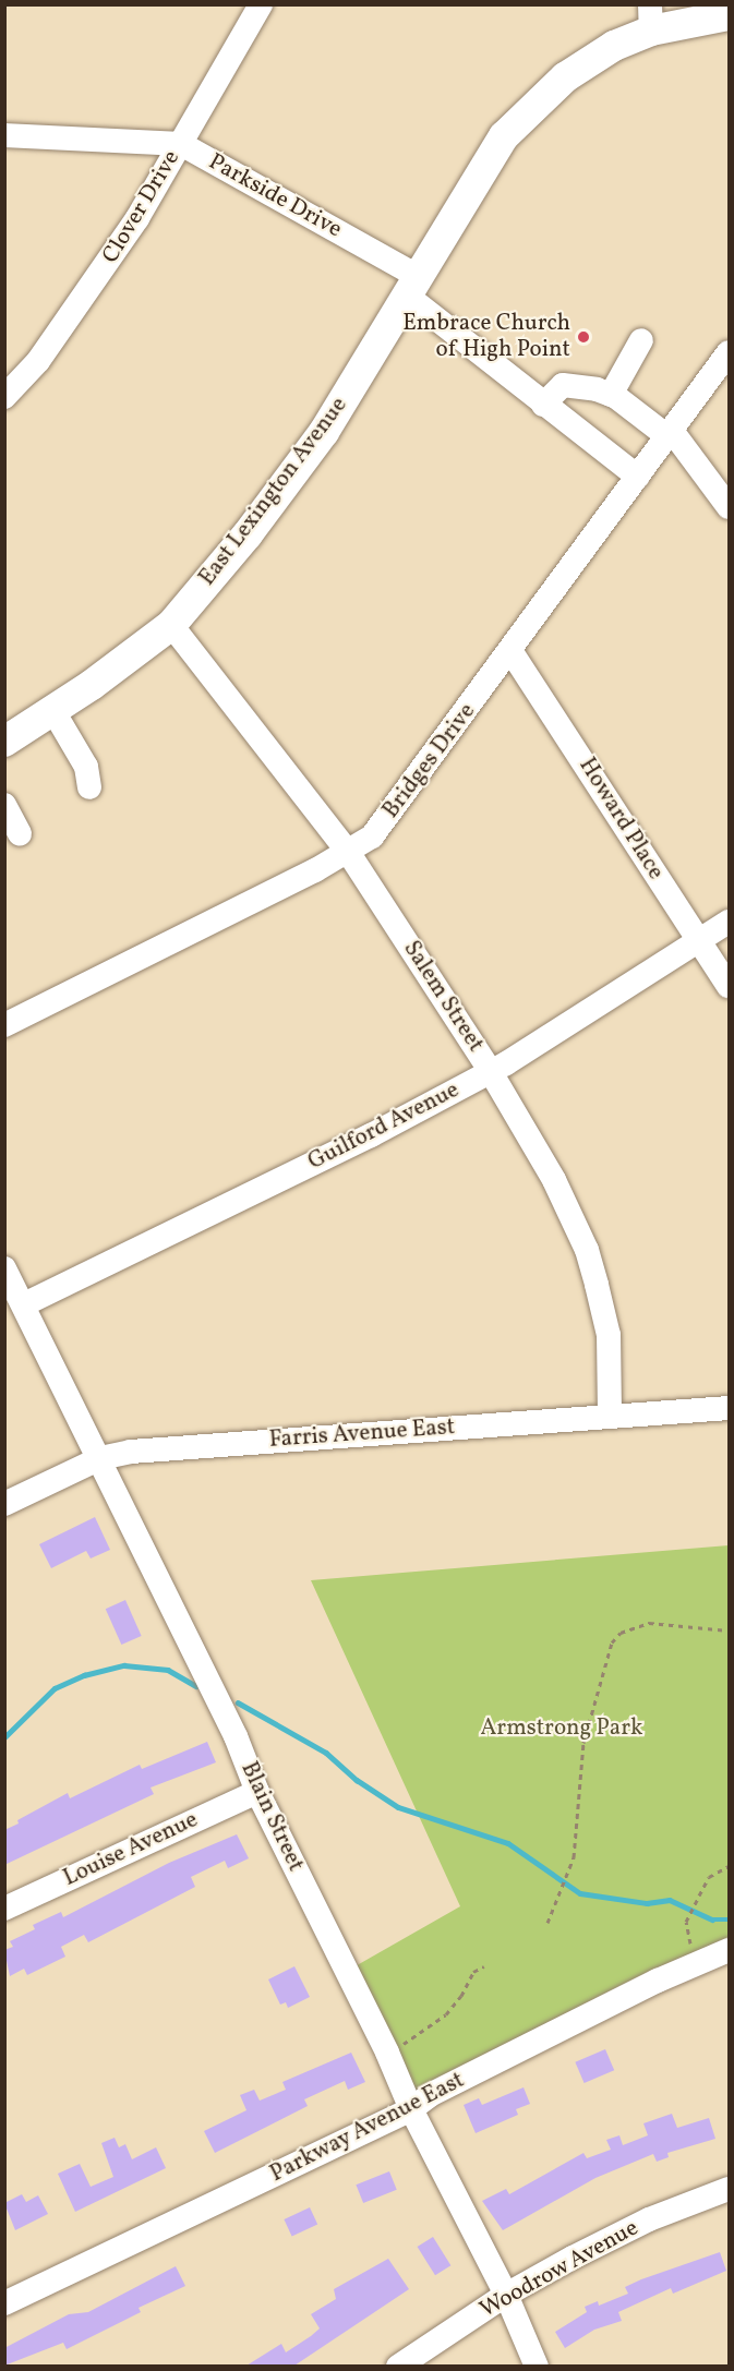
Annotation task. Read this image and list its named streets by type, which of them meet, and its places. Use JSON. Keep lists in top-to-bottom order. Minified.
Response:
{"streets":{"main road":["East Lexington Avenue"],"street":["Parkside Drive","Clover Drive","Bridges Drive","Howard Place","Salem Street","Guilford Avenue","Farris Avenue East","Blain Street","Louise Avenue","Parkway Avenue East","Woodrow Avenue"]},"crossings":[["Parkside Drive","Clover Drive"],["Parkside Drive","East Lexington Avenue"],["Parkside Drive","Bridges Drive"],["East Lexington Avenue","Salem Street"],["Bridges Drive","Howard Place"],["Bridges Drive","Salem Street"],["Howard Place","Guilford Avenue"],["Salem Street","Guilford Avenue"],["Salem Street","Farris Avenue East"],["Guilford Avenue","Blain Street"],["Farris Avenue East","Blain Street"],["Blain Street","Louise Avenue"],["Blain Street","Parkway Avenue East"],["Blain Street","Woodrow Avenue"]],"parks":["Armstrong Park"],"places":["Embrace Church of High Point"]}
